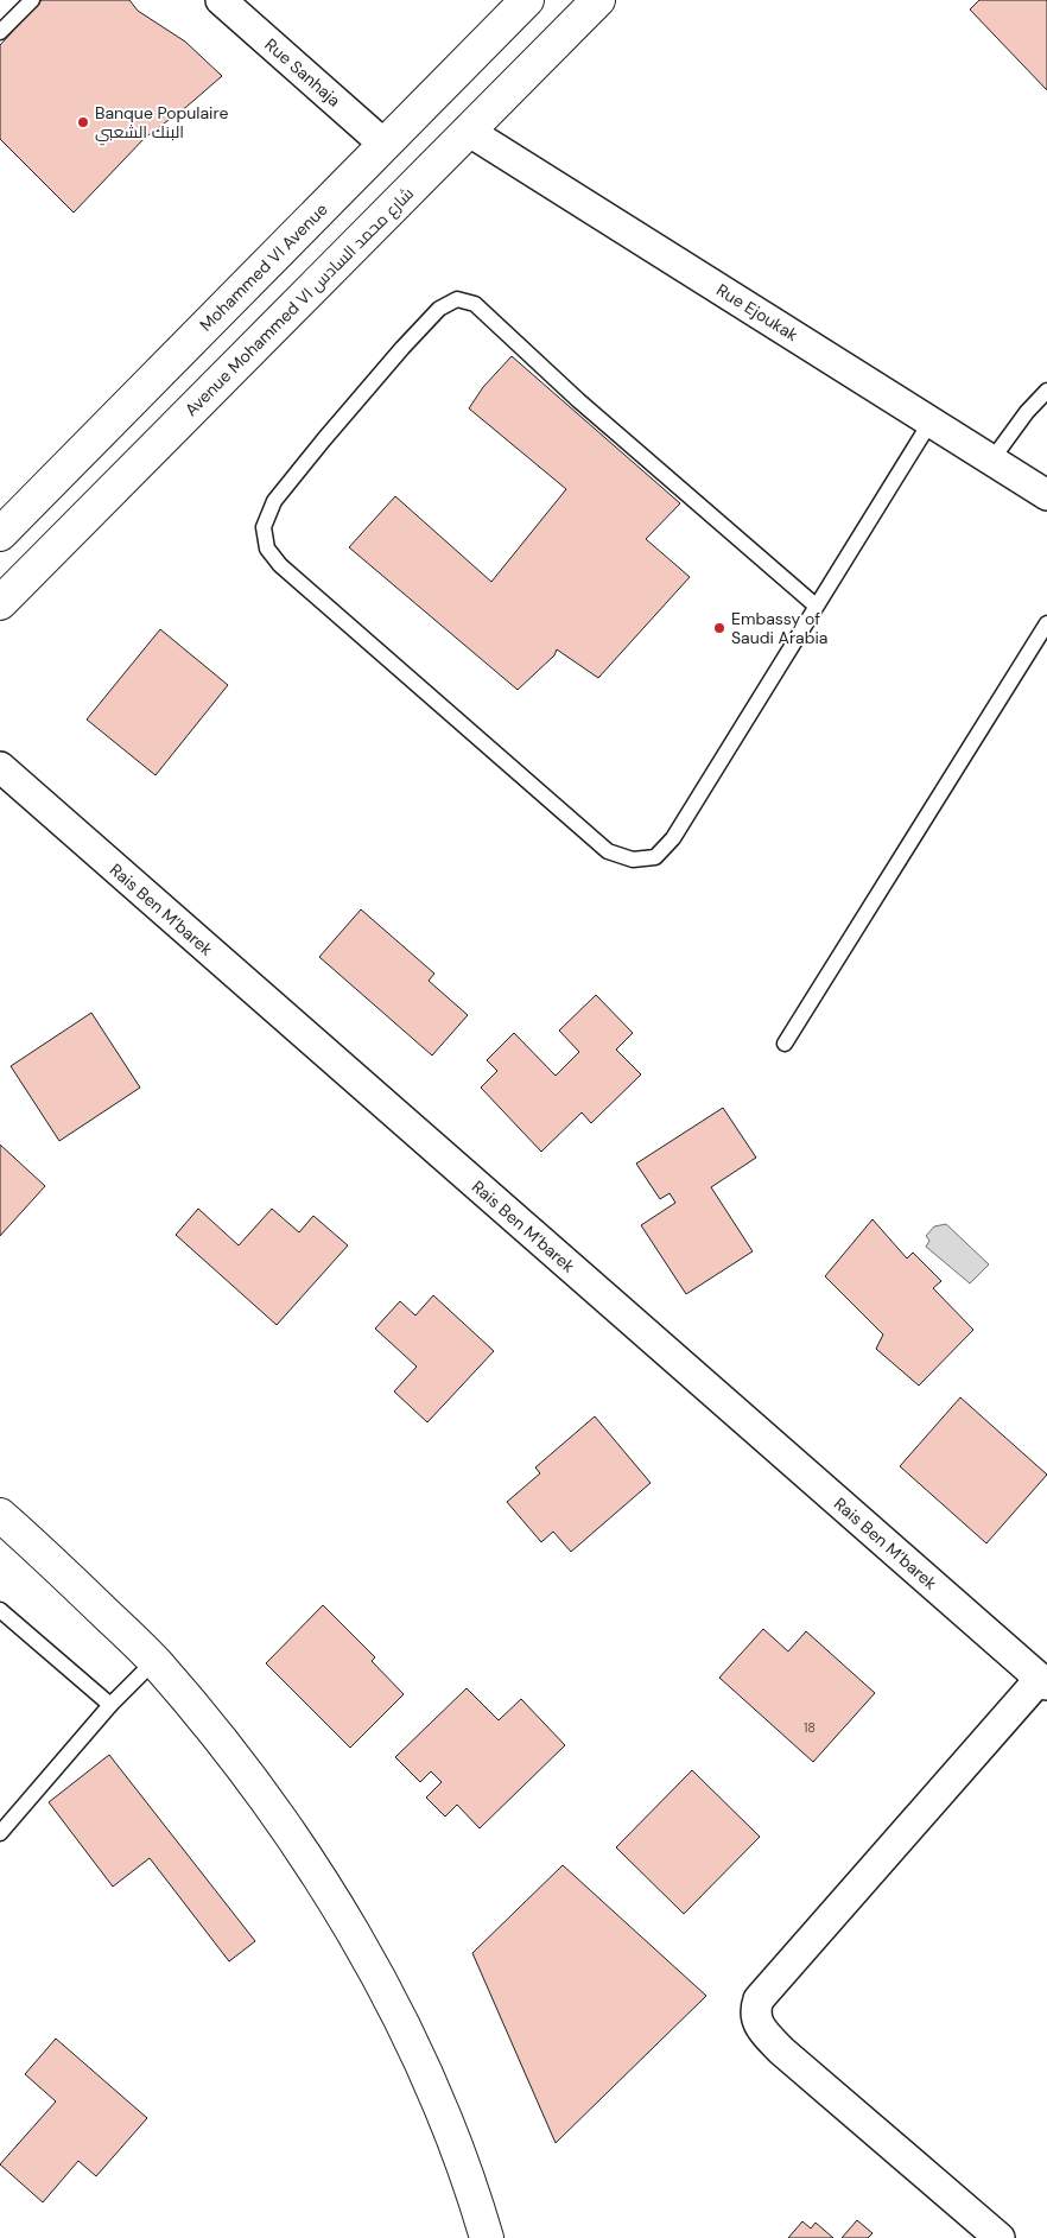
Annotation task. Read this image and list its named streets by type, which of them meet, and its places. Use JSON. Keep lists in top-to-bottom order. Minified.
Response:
{"streets":{"main road":["Mohammed VI Avenue","Avenue Mohammed VI شارع محمد السادس"],"street":["Rue Sanhaja","Rue Ejoukak","Rais Ben M’barek"]},"crossings":[["Rue Sanhaja","Mohammed VI Avenue"],["Avenue Mohammed VI شارع محمد السادس","Rue Ejoukak"]],"places":["Banque Populaire البنك الشعبي","Embassy of Saudi Arabia"],"house_numbers":["18"]}
